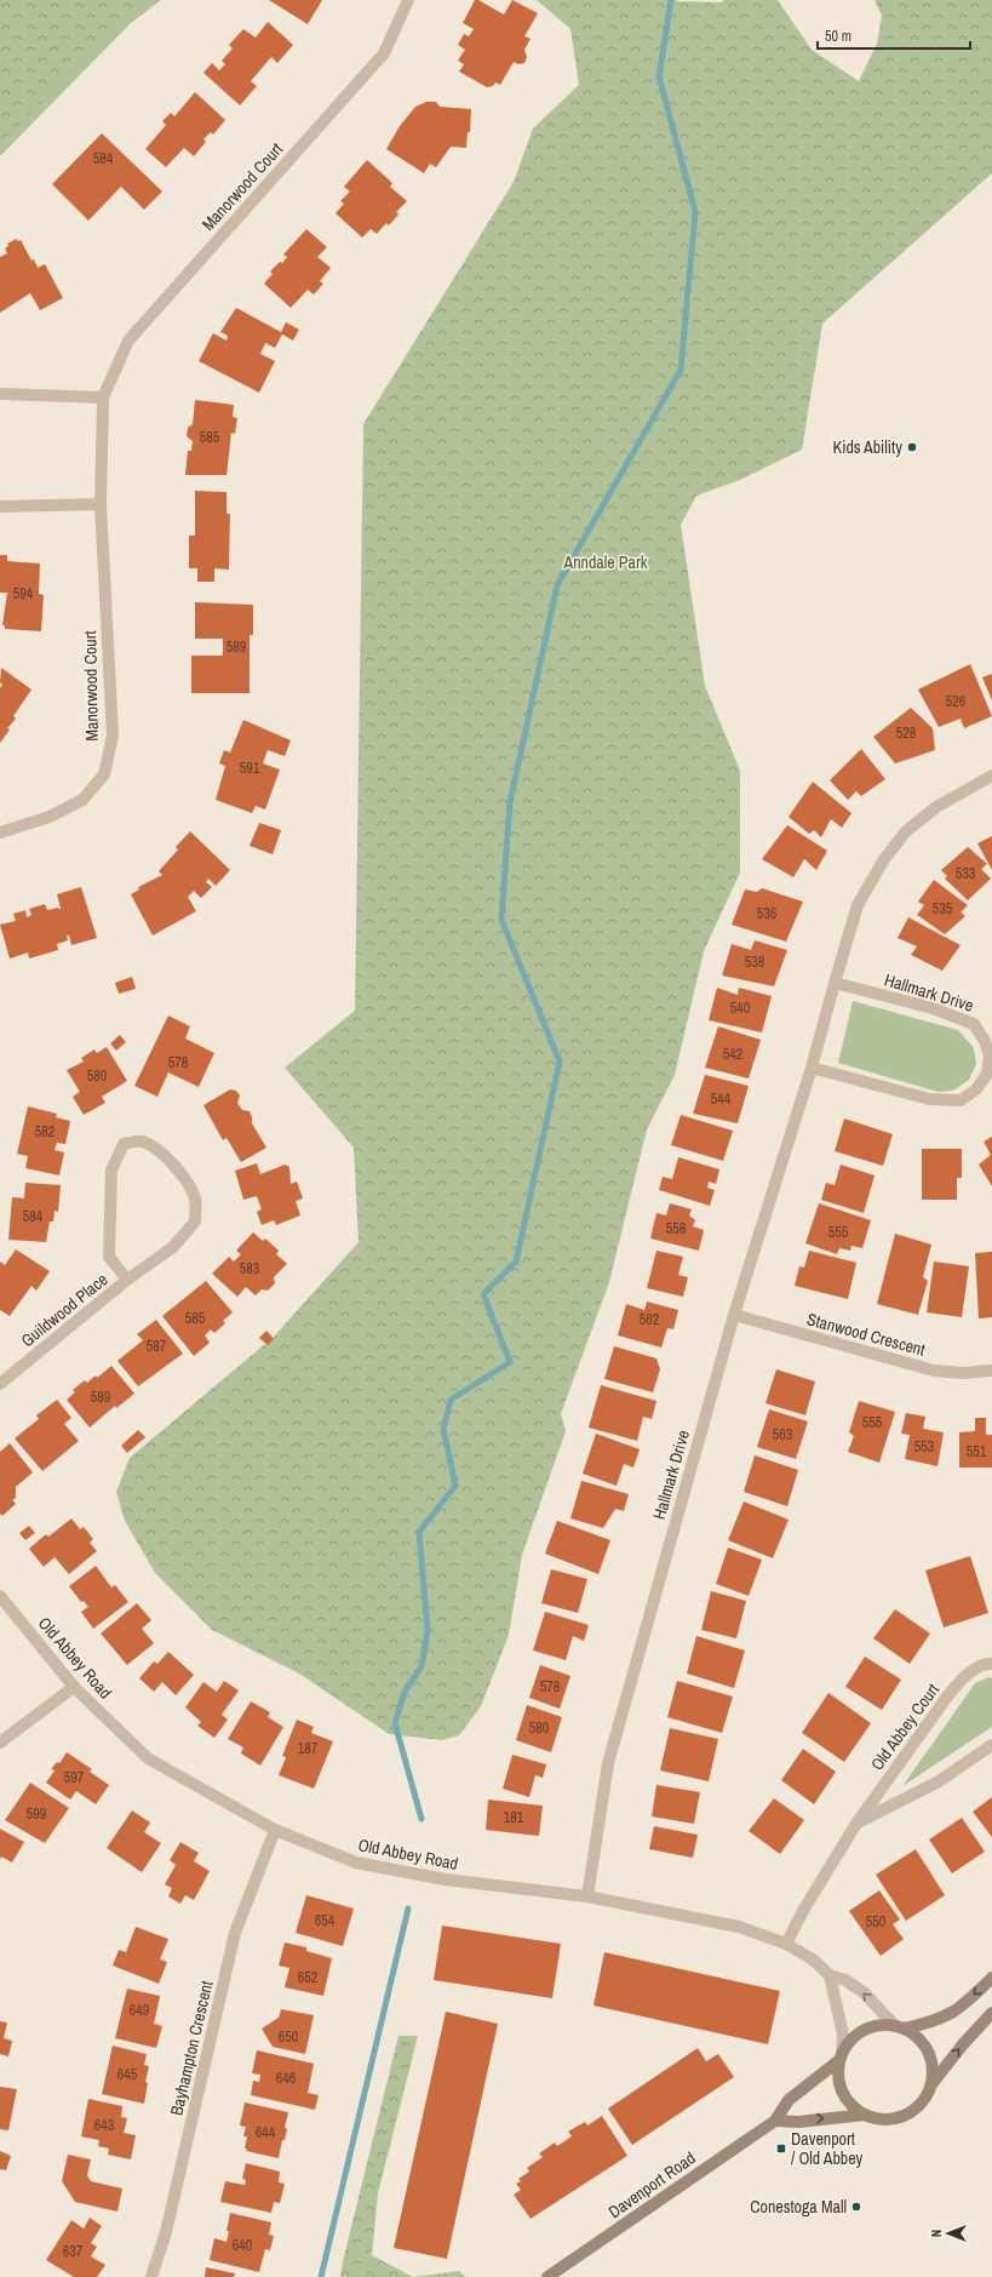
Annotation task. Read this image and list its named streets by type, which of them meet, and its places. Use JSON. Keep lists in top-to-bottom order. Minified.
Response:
{"streets":{"street":["Manorwood Court","Hallmark Drive","Guildwood Place","Stanwood Crescent","Old Abbey Road","Old Abbey Court","Bayhampton Crescent","Davenport Road"]},"crossings":[["Hallmark Drive","Stanwood Crescent"],["Hallmark Drive","Old Abbey Road"],["Old Abbey Road","Old Abbey Court"],["Old Abbey Road","Bayhampton Crescent"],["Old Abbey Road","Davenport Road"]],"parks":["Anndale Park"],"places":{"other":["Kids Ability","Conestoga Mall"],"transit":["Davenport / Old Abbey"]},"house_numbers":["584","585","594","589","526","528","591","533","535","536","538","540","542","578","580","544","582","584","558","555","583","585","562","587","589","555","563","553","551","578","580","187","597","599","181","654","550","652","649","650","645","646","643","644","640","637"],"scale_bar":"50 m","north":"left"}
